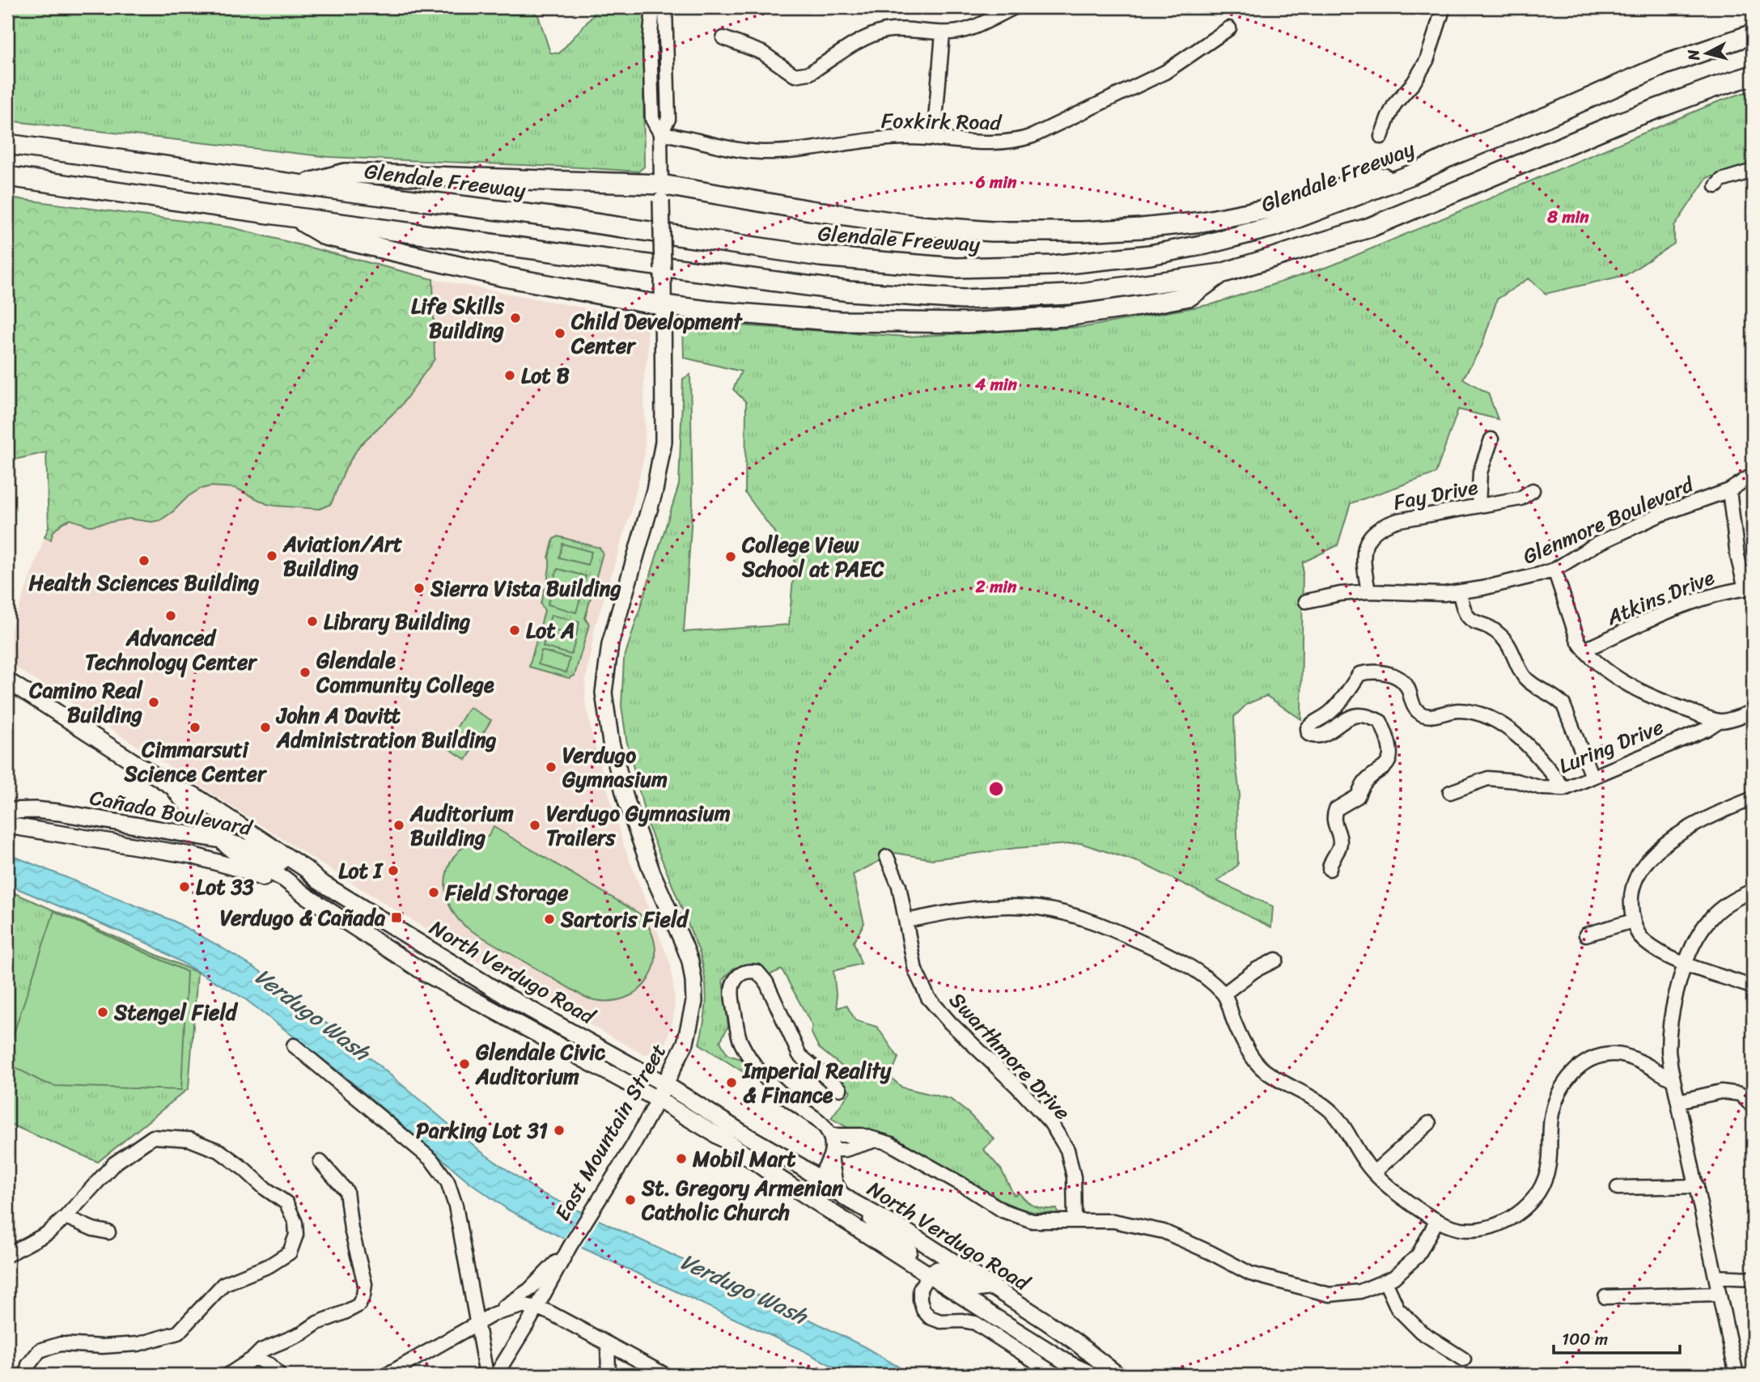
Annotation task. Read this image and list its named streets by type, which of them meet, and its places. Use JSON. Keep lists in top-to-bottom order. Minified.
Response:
{"streets":{"highway":["Glendale Freeway"],"main road":["Cañada Boulevard","North Verdugo Road","East Mountain Street"],"street":["Foxkirk Road","Fay Drive","Glenmore Boulevard","Atkins Drive","Luring Drive","Swarthmore Drive"]},"crossings":[["Fay Drive","Glenmore Boulevard"],["Cañada Boulevard","North Verdugo Road"],["North Verdugo Road","East Mountain Street"]],"water":["Verdugo Wash"],"places":{"other":["Life Skills Building","Child Development Center","Lot B","Aviation/Art Building","College View School at PAEC","Health Sciences Building","Sierra Vista Building","Advanced Technology Center","Library Building","Lot A","Glendale Community College","Camino Real Building","Cimmarsuti Science Center","John A Davitt Administration Building","Verdugo Gymnasium","Auditorium Building","Verdugo Gymnasium Trailers","Lot I","Lot 33","Field Storage","Sartoris Field","Stengel Field","Glendale Civic Auditorium","Imperial Reality & Finance","Parking Lot 31","Mobil Mart","St. Gregory Armenian Catholic Church"],"transit":["Verdugo & Cañada"]},"scale_bar":"100 m","north":"left","rings":["6 min","8 min","4 min","2 min"]}
